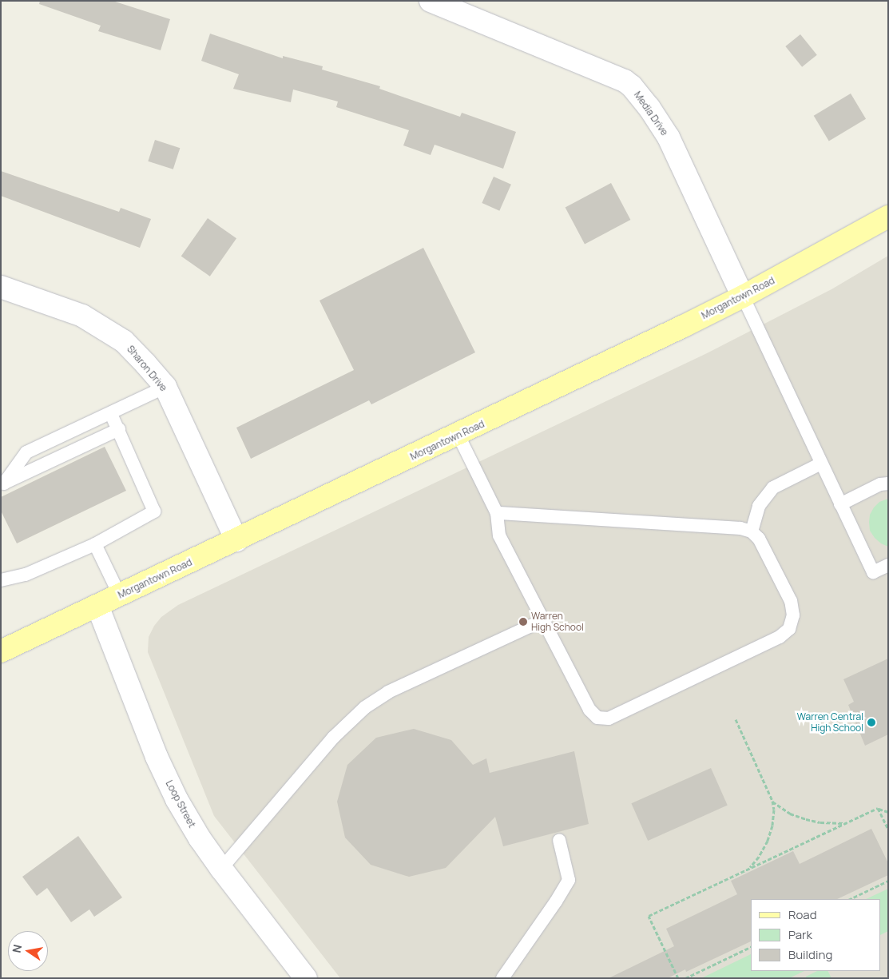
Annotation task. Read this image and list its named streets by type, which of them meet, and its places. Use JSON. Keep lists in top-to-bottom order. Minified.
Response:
{"streets":{"main road":["Morgantown Road"],"street":["Media Drive","Sharon Drive","Loop Street"]},"crossings":[["Media Drive","Morgantown Road"],["Morgantown Road","Sharon Drive"],["Morgantown Road","Loop Street"]],"places":["Warren High School","Warren Central High School"],"legend":["Road","Park","Building"],"north":"left"}
